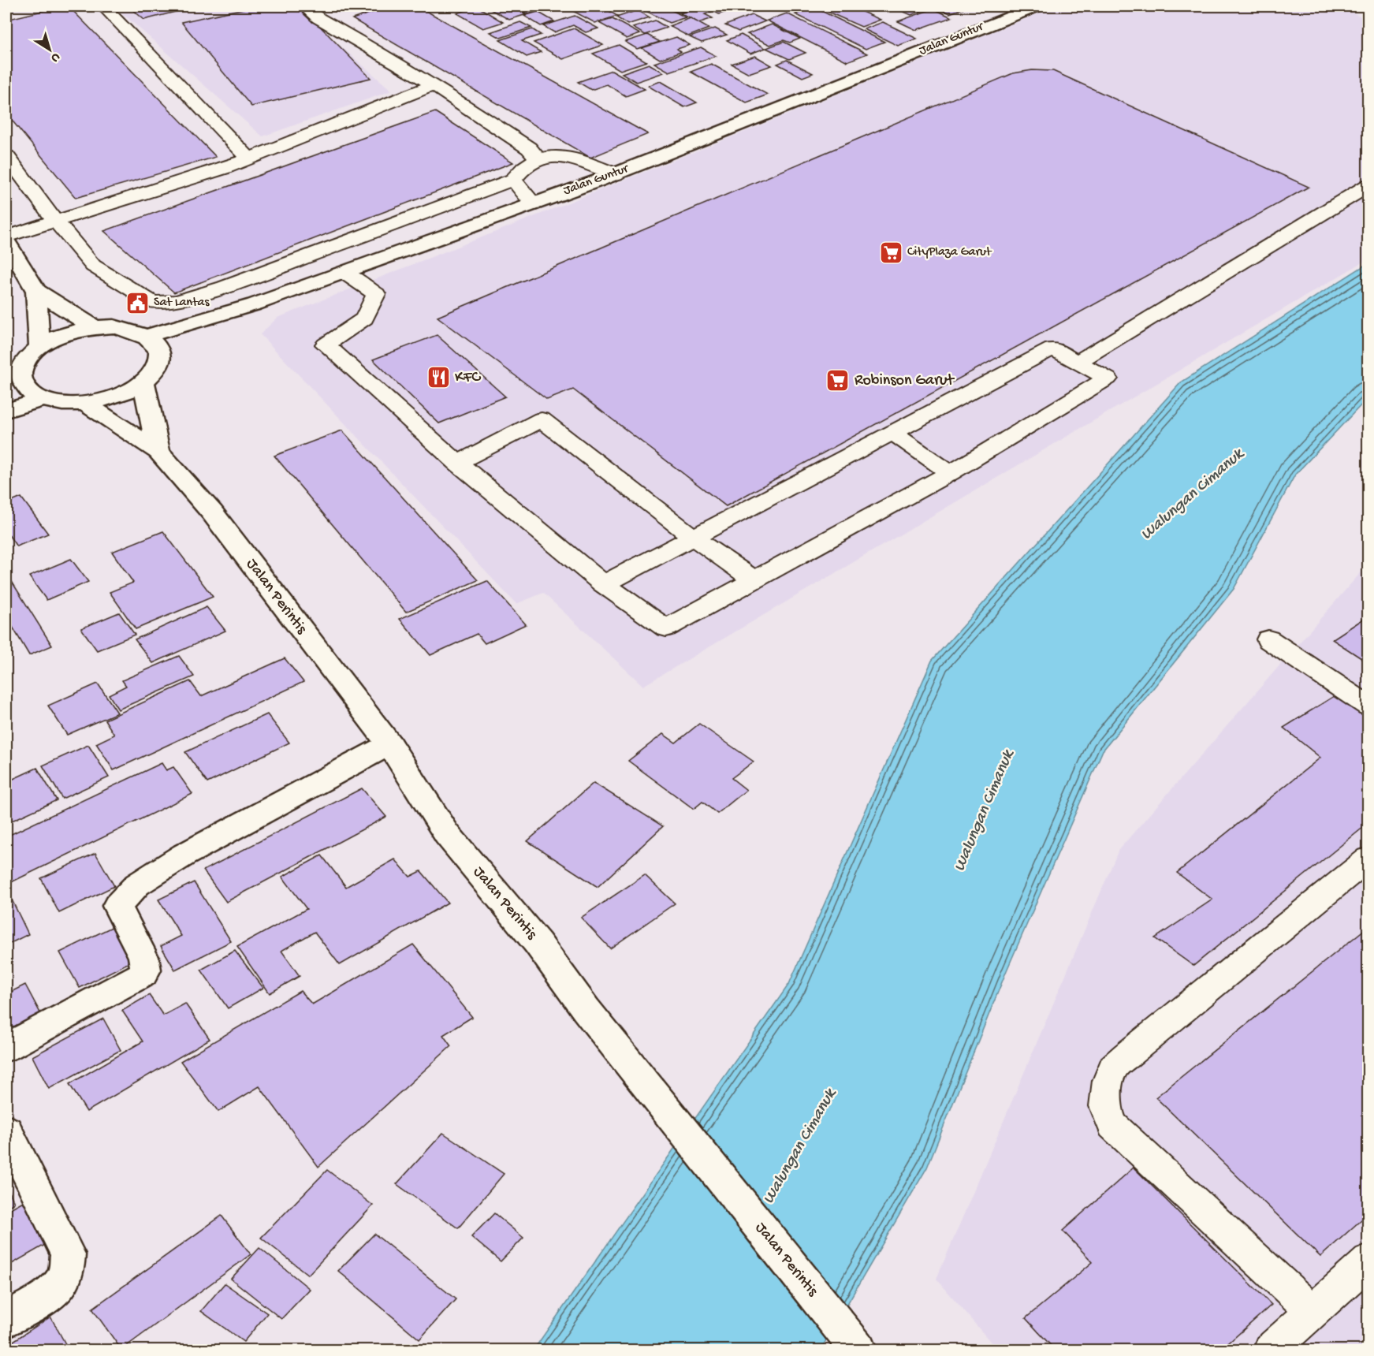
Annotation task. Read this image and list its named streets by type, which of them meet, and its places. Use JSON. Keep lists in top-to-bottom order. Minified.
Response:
{"streets":{"street":["Jalan Guntur","Jalan Perintis"]},"water":["Walungan Cimanuk"],"places":{"supermarket":["CityPlaza Garut","Robinson Garut"],"public building":["Sat Lantas"],"restaurant":["KFC"]},"north":"bottom right"}
